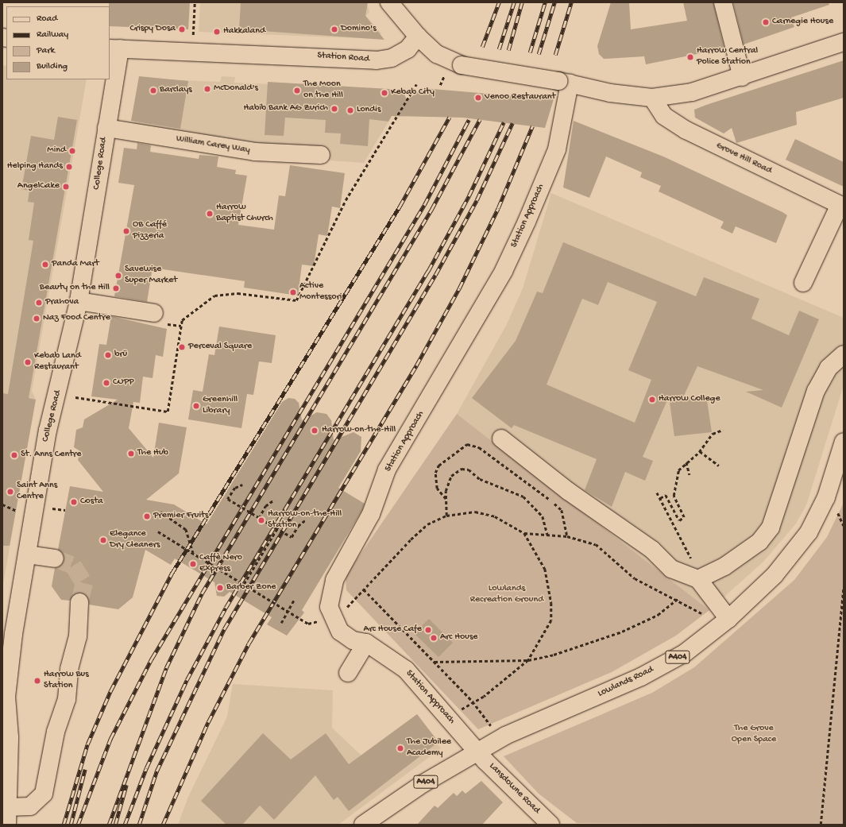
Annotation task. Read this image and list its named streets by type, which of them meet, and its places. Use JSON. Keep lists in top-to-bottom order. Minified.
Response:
{"streets":{"main road":["Station Road","William Carey Way","Grove Hill Road","College Road","Station Approach","A404","Lowlands Road","Lansdowne Road"]},"crossings":[["Station Road","College Road"],["William Carey Way","College Road"],["Station Approach","Lowlands Road"],["Station Approach","Lansdowne Road"],["Lowlands Road","Lansdowne Road"]],"parks":["Lowlands Recreation Ground","The Grove Open Space"],"places":["Carnegie House","Crispy Dosa","Domino's","Hakkaland","Harrow Central Police Station","McDonald's","Barclays","The Moon on the Hill","Kebab City","Venoo Restaurant","Habib Bank AG Zurich","Londis","Mind","Helping Hands","AngelCake","Harrow Baptist Church","OB Caffé Pizzeria","Panda Mart","Savewise Super Market","Beauty on the Hill","Active Montessori","Prahova","Naz Food Centre","Perceval Square","brü","Kebab Land Restaurant","CUPP","Harrow College","Greenhill Library","Harrow-on-the-Hill","The Hub","St. Anns Centre","Saint Anns Centre","Costa","Premier Fruits","Harrow-on-the-Hill Station","Elegance Dry Cleaners","Caffè Nero Express","Barber Zone","Arc House Cafe","Arc House","Harrow Bus Station","The Jubilee Academy"],"legend":["Road","Railway","Park","Building"]}
